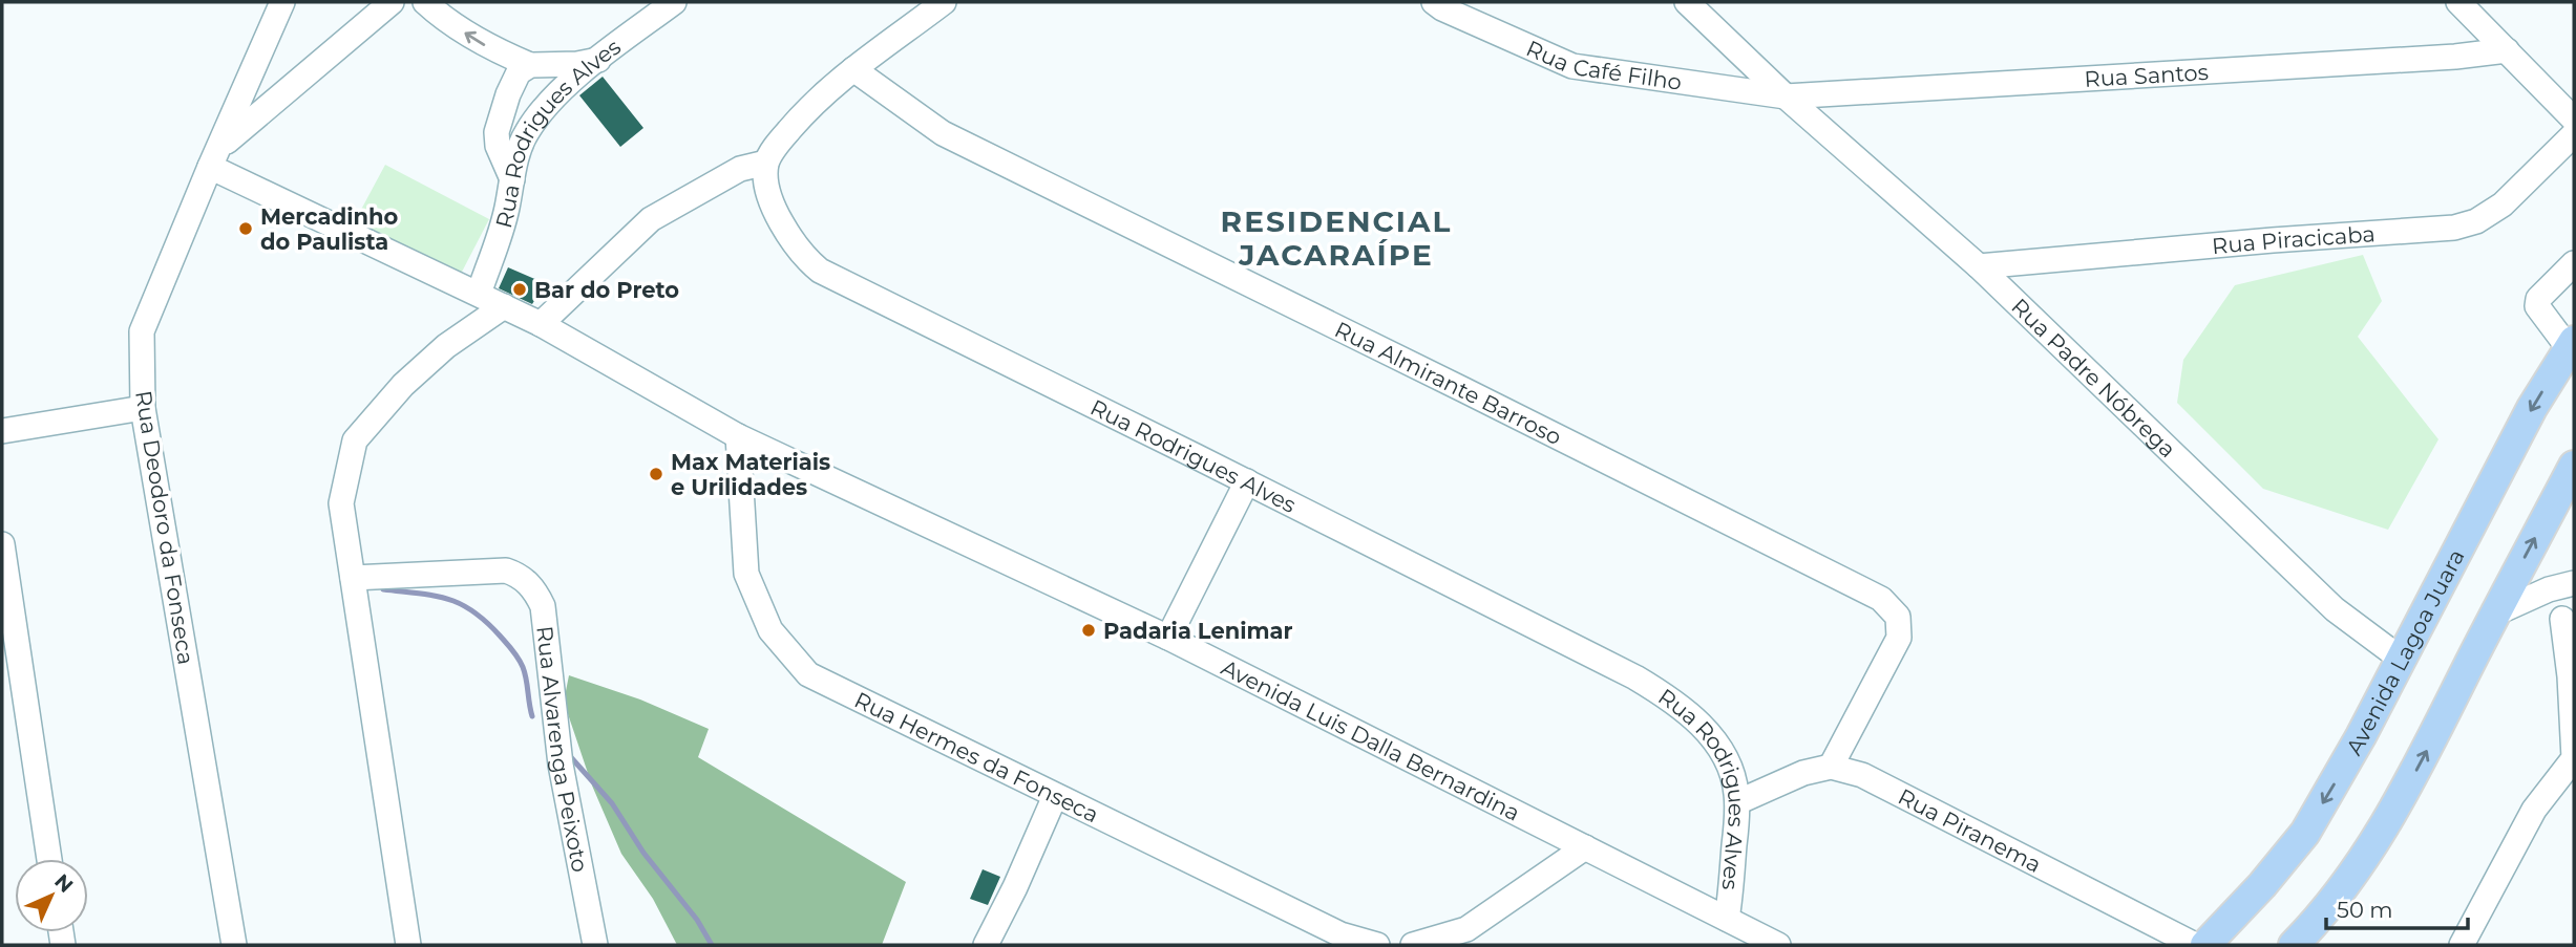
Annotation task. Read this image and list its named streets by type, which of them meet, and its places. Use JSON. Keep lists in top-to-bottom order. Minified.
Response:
{"streets":{"main road":["Avenida Lagoa Juara"],"street":["Rua Café Filho","Rua Santos","Rua Rodrigues Alves","Rua Piracicaba","Rua Padre Nóbrega","Rua Almirante Barroso","Rua Deodoro da Fonseca","Avenida Luis Dalla Bernardina","Rua Alvarenga Peixoto","Rua Hermes da Fonseca","Rua Piranema"]},"crossings":[["Rua Café Filho","Rua Santos"],["Rua Café Filho","Rua Padre Nóbrega"],["Rua Santos","Rua Padre Nóbrega"],["Rua Rodrigues Alves","Avenida Luis Dalla Bernardina"],["Rua Piracicaba","Rua Padre Nóbrega"],["Rua Padre Nóbrega","Avenida Lagoa Juara"],["Rua Almirante Barroso","Rua Piranema"],["Rua Deodoro da Fonseca","Avenida Luis Dalla Bernardina"],["Avenida Luis Dalla Bernardina","Rua Hermes da Fonseca"]],"districts":["RESIDENCIAL JACARAÍPE"],"places":["Mercadinho do Paulista","Bar do Preto","Max Materiais e Urilidades","Padaria Lenimar"],"scale_bar":"50 m","north":"top right"}
